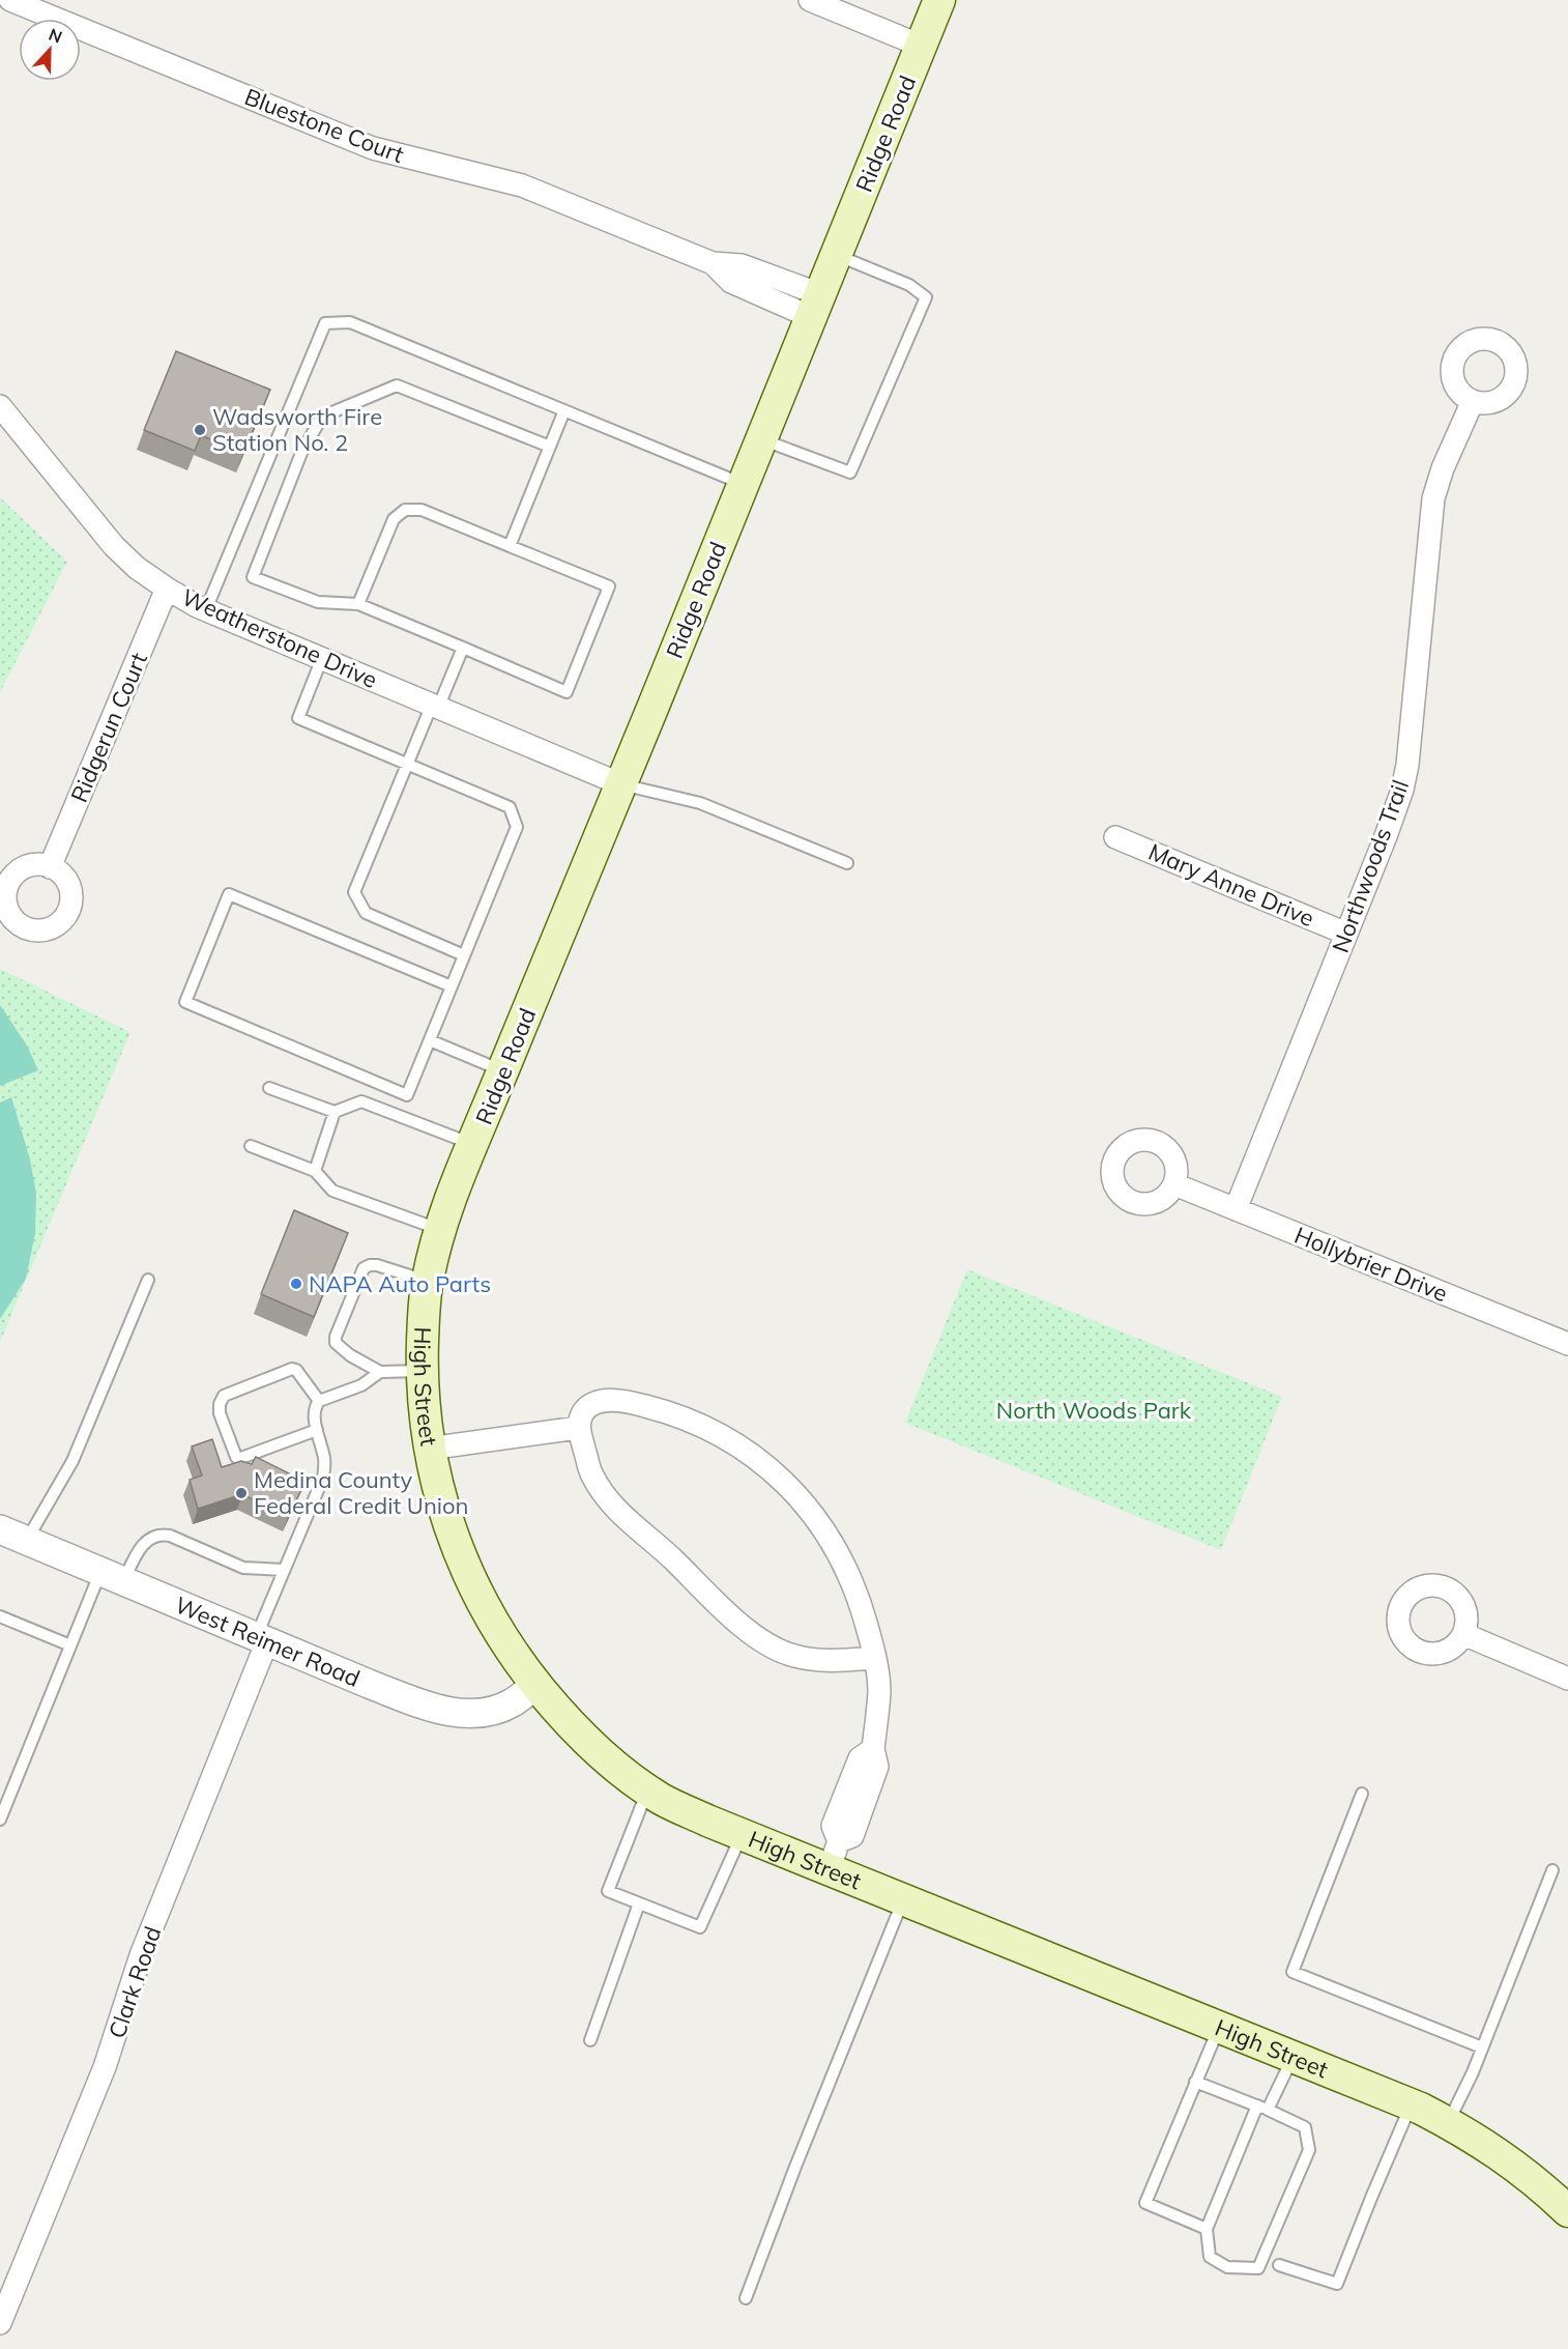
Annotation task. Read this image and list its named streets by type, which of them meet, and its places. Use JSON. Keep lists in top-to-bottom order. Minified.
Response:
{"streets":{"main road":["Ridge Road","High Street"],"street":["Bluestone Court","Weatherstone Drive","Ridgerun Court","Northwoods Trail","Mary Anne Drive","Hollybrier Drive","West Reimer Road","Clark Road"]},"crossings":[["Bluestone Court","Ridge Road"],["Ridge Road","Weatherstone Drive"],["Ridge Road","High Street"],["Weatherstone Drive","Ridgerun Court"],["Northwoods Trail","Mary Anne Drive"],["Northwoods Trail","Hollybrier Drive"],["High Street","West Reimer Road"],["West Reimer Road","Clark Road"]],"parks":["North Woods Park"],"places":["Wadsworth Fire Station No. 2","NAPA Auto Parts","Medina County Federal Credit Union"],"north":"top"}
